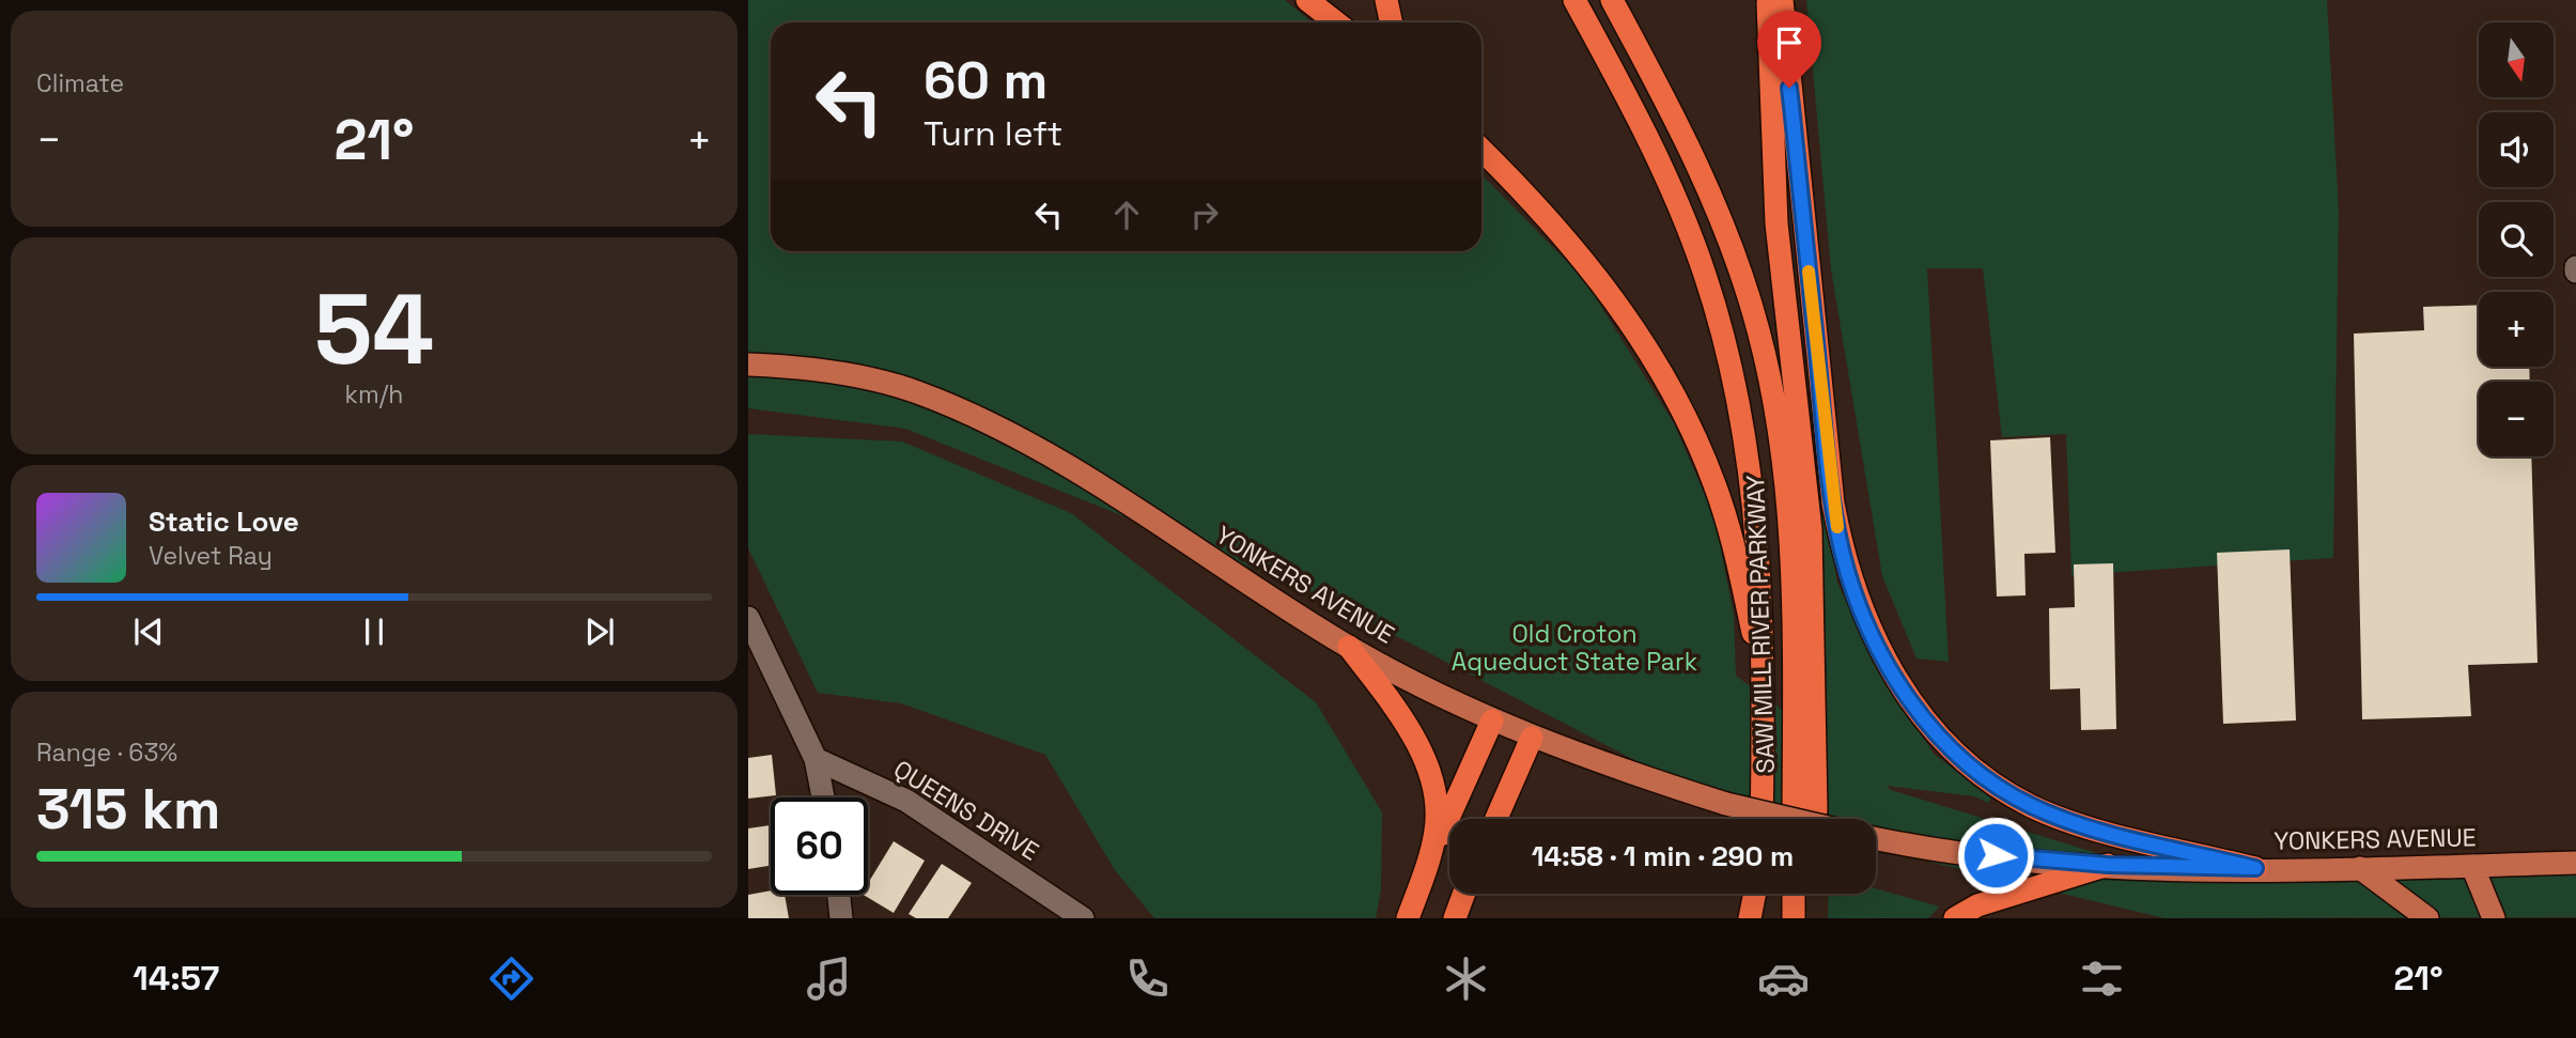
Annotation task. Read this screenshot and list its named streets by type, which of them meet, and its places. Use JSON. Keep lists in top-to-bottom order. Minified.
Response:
{"streets":{"highway":["SAW MILL RIVER PARKWAY"],"main road":["YONKERS AVENUE"],"street":["QUEENS DRIVE"]},"parks":["Old Croton Aqueduct State Park"],"north":"bottom","page":{"tile":["Climate",["54","km/h"],["Range · 63%","315 km"]],"map_buttons":["+","−"],"turn":["60 m","Turn left"],"heat":["−","21°","+"],"song":["Static Love","Velvet Ray"],"limit":"60","trip":"14:58 · 1 min · 290 m","tabs":["14:57","21°"]}}
